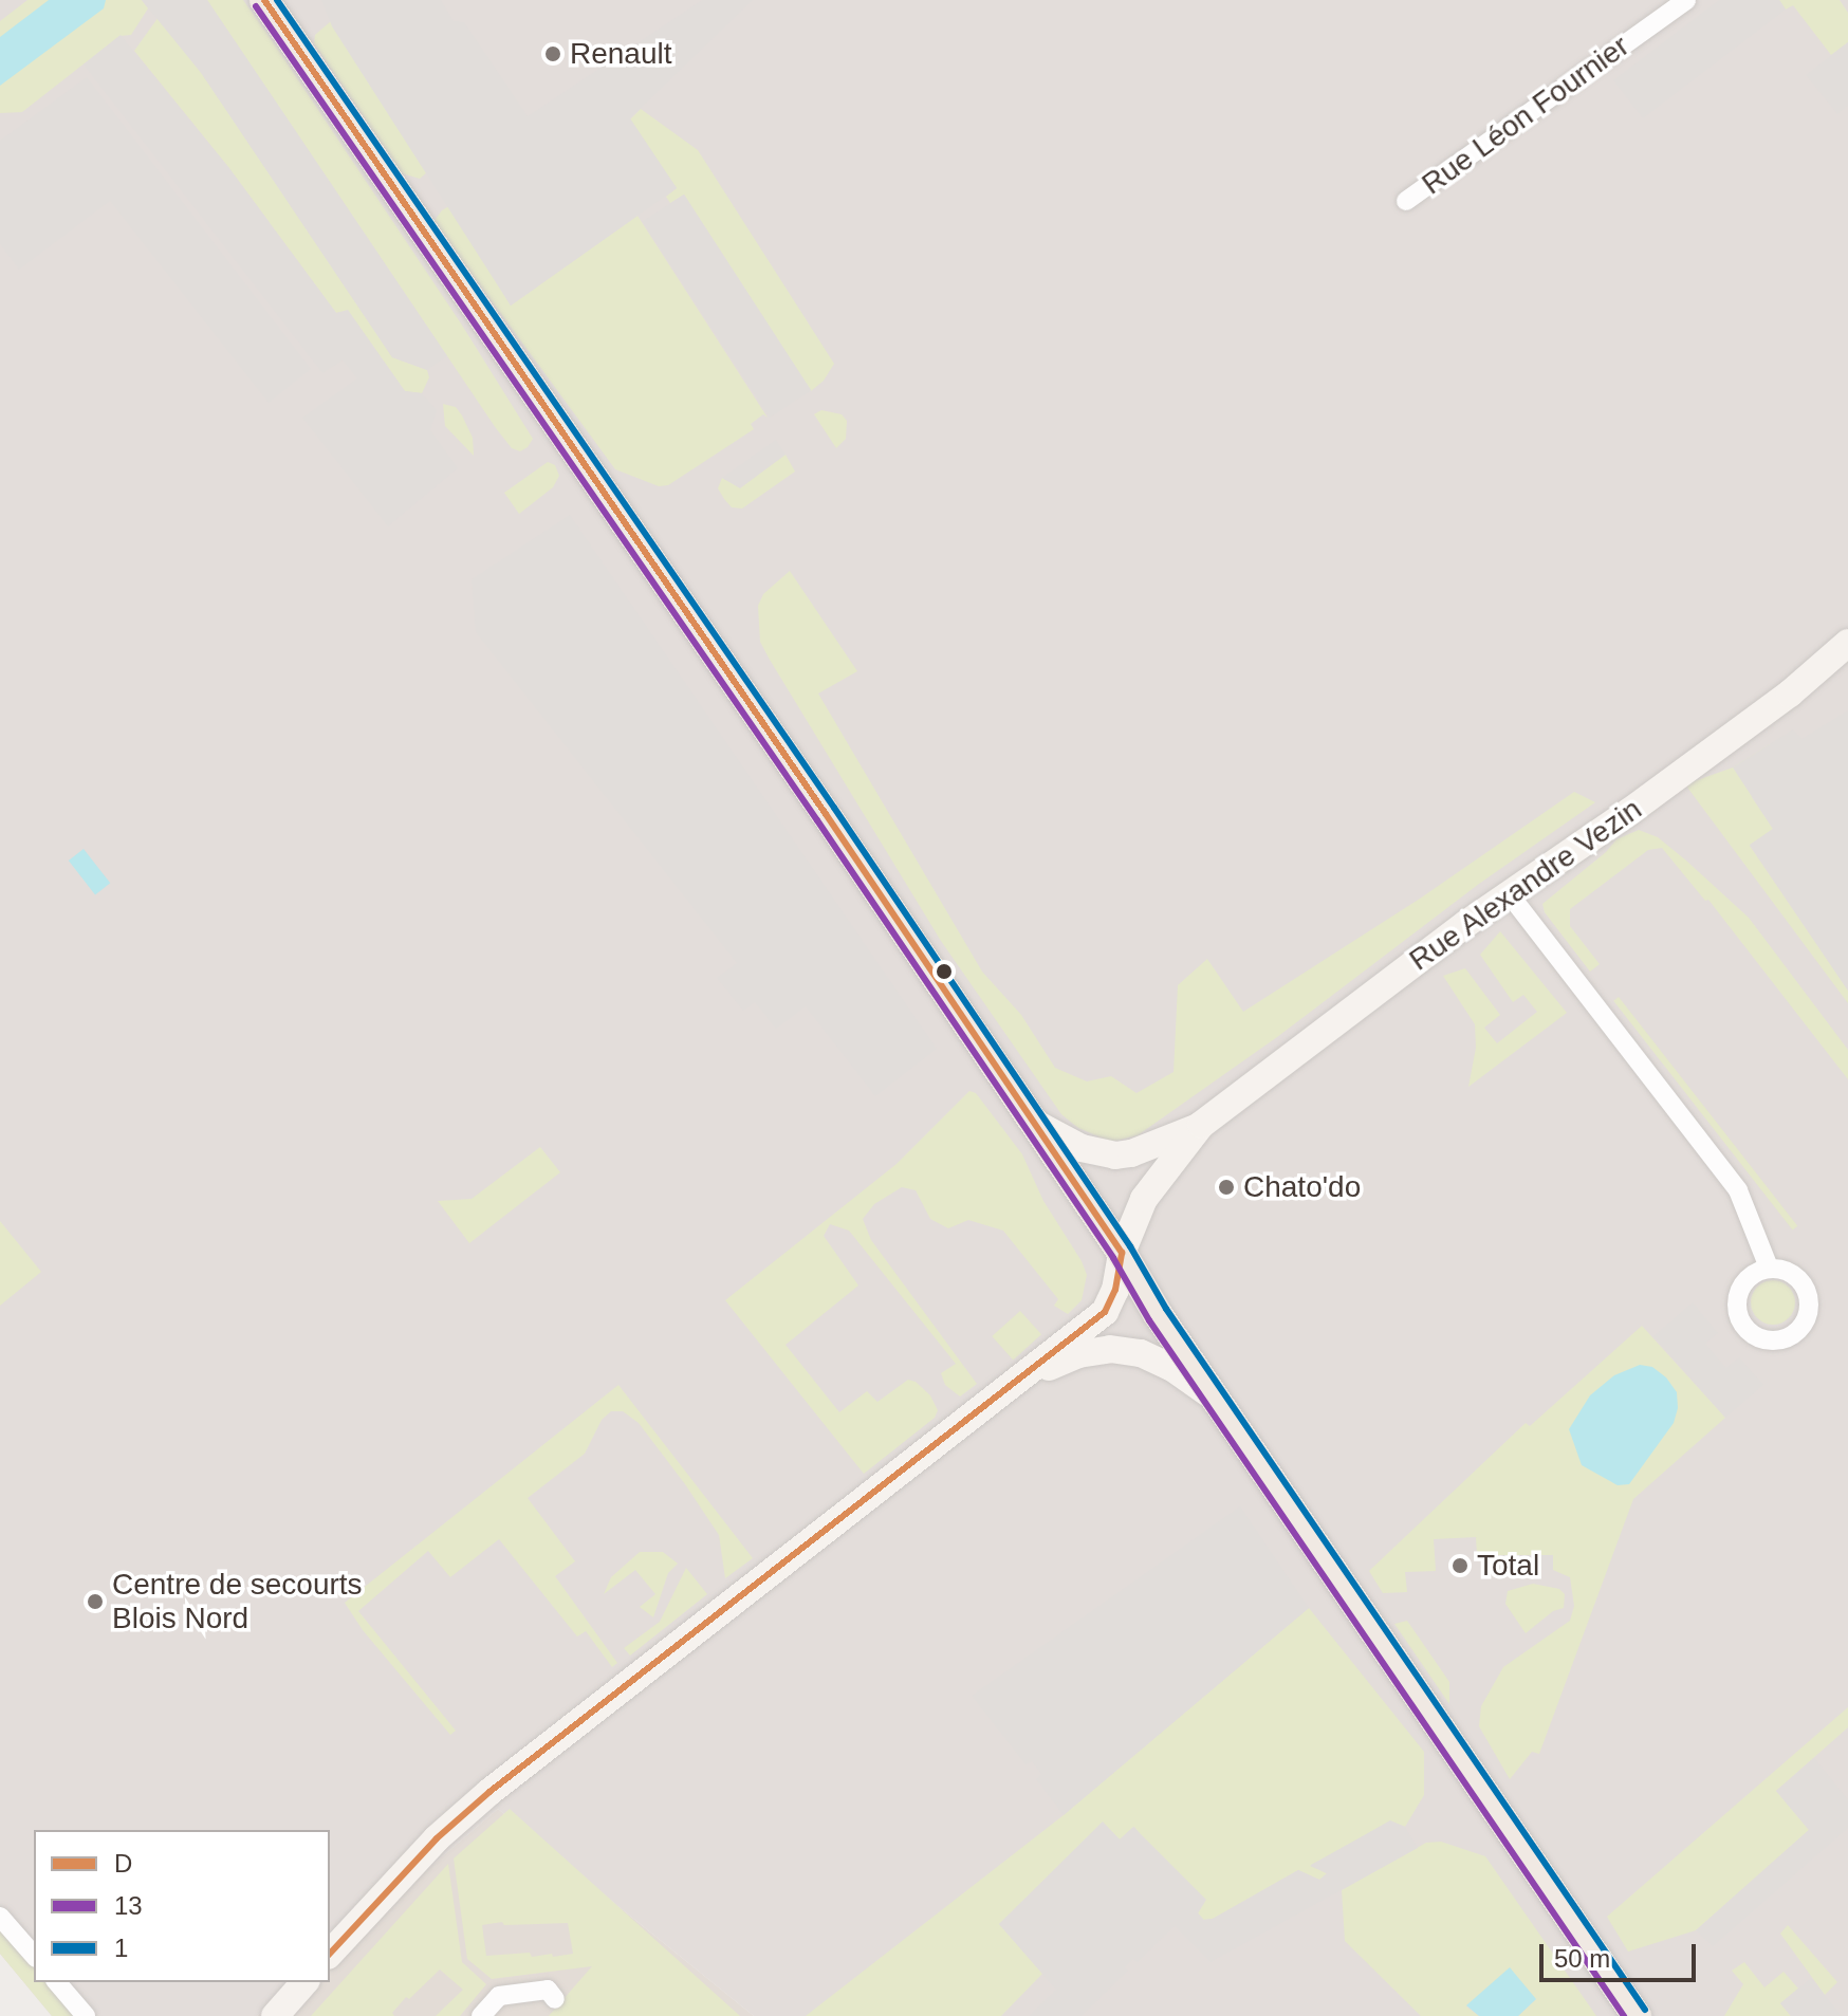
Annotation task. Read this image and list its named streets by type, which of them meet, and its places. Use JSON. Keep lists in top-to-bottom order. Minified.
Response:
{"streets":{"main road":["Rue Alexandre Vezin"],"street":["Rue Léon Fournier"]},"places":["Renault","Chato'do","Total","Centre de secourts Blois Nord"],"lines":["transit line D","transit line 1","transit line 13"],"legend":["D","13","1"],"scale_bar":"50 m"}
